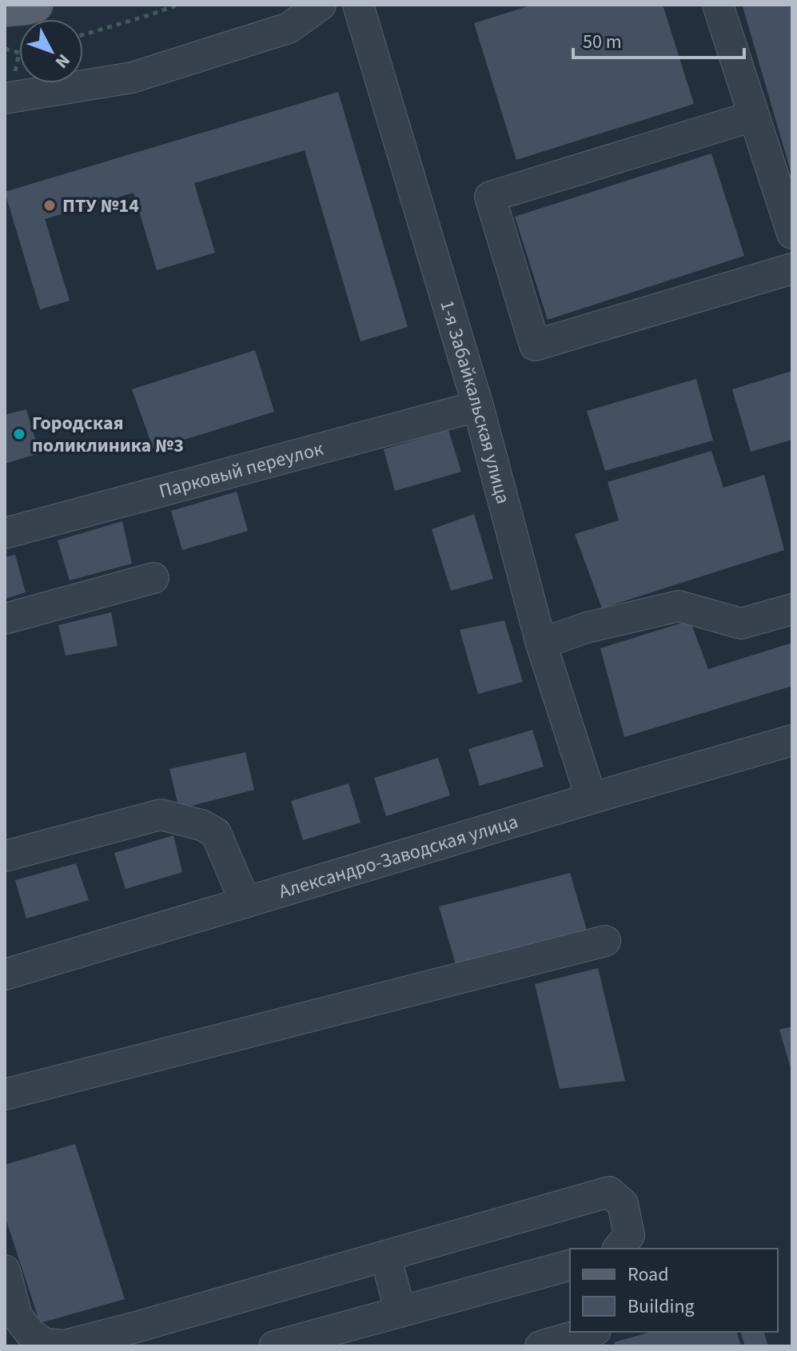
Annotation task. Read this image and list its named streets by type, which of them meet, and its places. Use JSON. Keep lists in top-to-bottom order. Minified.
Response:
{"streets":{"street":["1-я Забайкальская улица","Парковый переулок","Александро-Заводская улица"]},"crossings":[["1-я Забайкальская улица","Парковый переулок"],["1-я Забайкальская улица","Александро-Заводская улица"]],"places":["ПТУ №14","Городская поликлиника №3"],"legend":["Road","Building"],"scale_bar":"50 m","north":"bottom right"}
